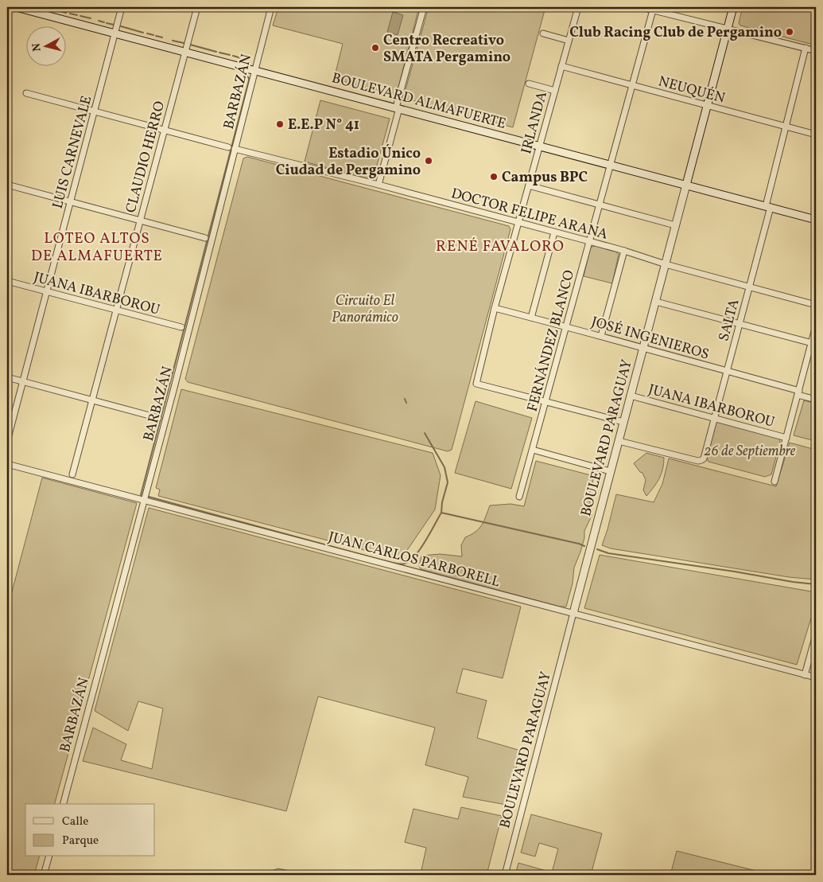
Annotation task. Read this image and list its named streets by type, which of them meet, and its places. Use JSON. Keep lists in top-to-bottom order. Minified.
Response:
{"streets":{"main road":["BOULEVARD ALMAFUERTE","BOULEVARD PARAGUAY"],"street":["NEUQUÉN","BARBAZÁN","IRLANDA","LUIS CARNEVALE","CLAUDIO HERRO","DOCTOR FELIPE ARANA","JUANA IBARBOROU","SALTA","JOSÉ INGENIEROS","FERNÁNDEZ BLANCO","JUAN CARLOS PARBORELL"]},"crossings":[["NEUQUÉN","IRLANDA"],["NEUQUÉN","SALTA"],["NEUQUÉN","FERNÁNDEZ BLANCO"],["NEUQUÉN","BOULEVARD PARAGUAY"],["BARBAZÁN","BOULEVARD ALMAFUERTE"],["BARBAZÁN","DOCTOR FELIPE ARANA"],["BARBAZÁN","JUAN CARLOS PARBORELL"],["BOULEVARD ALMAFUERTE","IRLANDA"],["BOULEVARD ALMAFUERTE","LUIS CARNEVALE"],["BOULEVARD ALMAFUERTE","CLAUDIO HERRO"],["BOULEVARD ALMAFUERTE","SALTA"],["BOULEVARD ALMAFUERTE","FERNÁNDEZ BLANCO"],["BOULEVARD ALMAFUERTE","BOULEVARD PARAGUAY"],["IRLANDA","DOCTOR FELIPE ARANA"],["IRLANDA","JOSÉ INGENIEROS"],["IRLANDA","FERNÁNDEZ BLANCO"],["LUIS CARNEVALE","JUANA IBARBOROU"],["CLAUDIO HERRO","JUANA IBARBOROU"],["DOCTOR FELIPE ARANA","SALTA"],["DOCTOR FELIPE ARANA","FERNÁNDEZ BLANCO"],["DOCTOR FELIPE ARANA","BOULEVARD PARAGUAY"],["JUANA IBARBOROU","SALTA"],["JUANA IBARBOROU","BOULEVARD PARAGUAY"],["SALTA","JOSÉ INGENIEROS"],["SALTA","BOULEVARD PARAGUAY"],["JOSÉ INGENIEROS","FERNÁNDEZ BLANCO"],["JOSÉ INGENIEROS","BOULEVARD PARAGUAY"],["BOULEVARD PARAGUAY","JUAN CARLOS PARBORELL"]],"districts":["LOTEO ALTOS DE ALMAFUERTE","RENÉ FAVALORO"],"parks":["Circuito El Panorámico","26 de Septiembre"],"places":["Club Racing Club de Pergamino","Centro Recreativo SMATA Pergamino","E.E.P N° 41","Estadio Único Ciudad de Pergamino","Campus BPC"],"legend":["Calle","Parque"],"north":"left"}
